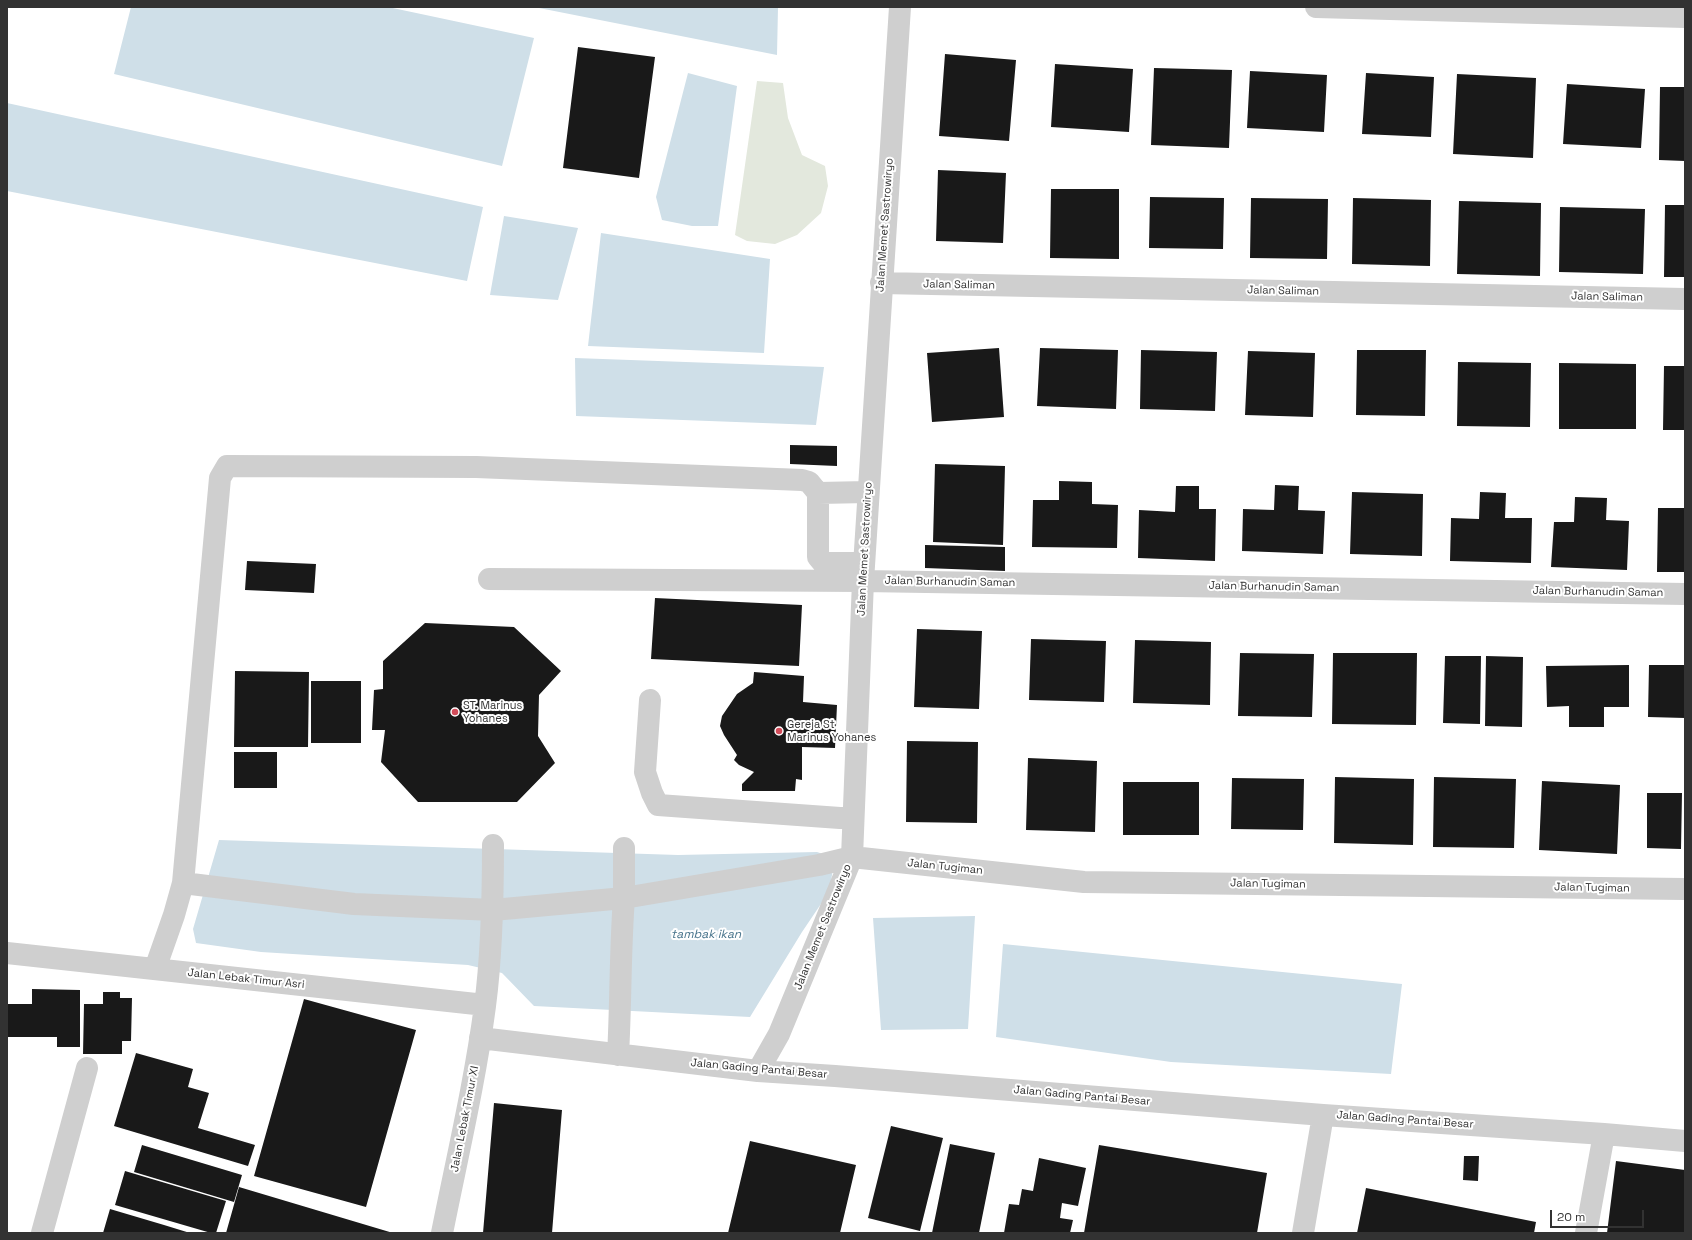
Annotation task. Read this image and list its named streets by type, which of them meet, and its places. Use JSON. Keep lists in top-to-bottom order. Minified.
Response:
{"streets":{"street":["Jalan Memet Sastrowiryo","Jalan Saliman","Jalan Burhanudin Saman","Jalan Tugiman","Jalan Lebak Timur Asri","Jalan Gading Pantai Besar","Jalan Lebak Timur XI"]},"crossings":[["Jalan Memet Sastrowiryo","Jalan Saliman"],["Jalan Memet Sastrowiryo","Jalan Burhanudin Saman"],["Jalan Memet Sastrowiryo","Jalan Tugiman"],["Jalan Memet Sastrowiryo","Jalan Gading Pantai Besar"],["Jalan Tugiman","Jalan Lebak Timur XI"],["Jalan Lebak Timur Asri","Jalan Lebak Timur XI"],["Jalan Gading Pantai Besar","Jalan Lebak Timur XI"]],"water":["tambak ikan"],"places":["ST. Marinus Yohanes","Gereja St Marinus Yohanes"],"scale_bar":"20 m"}
